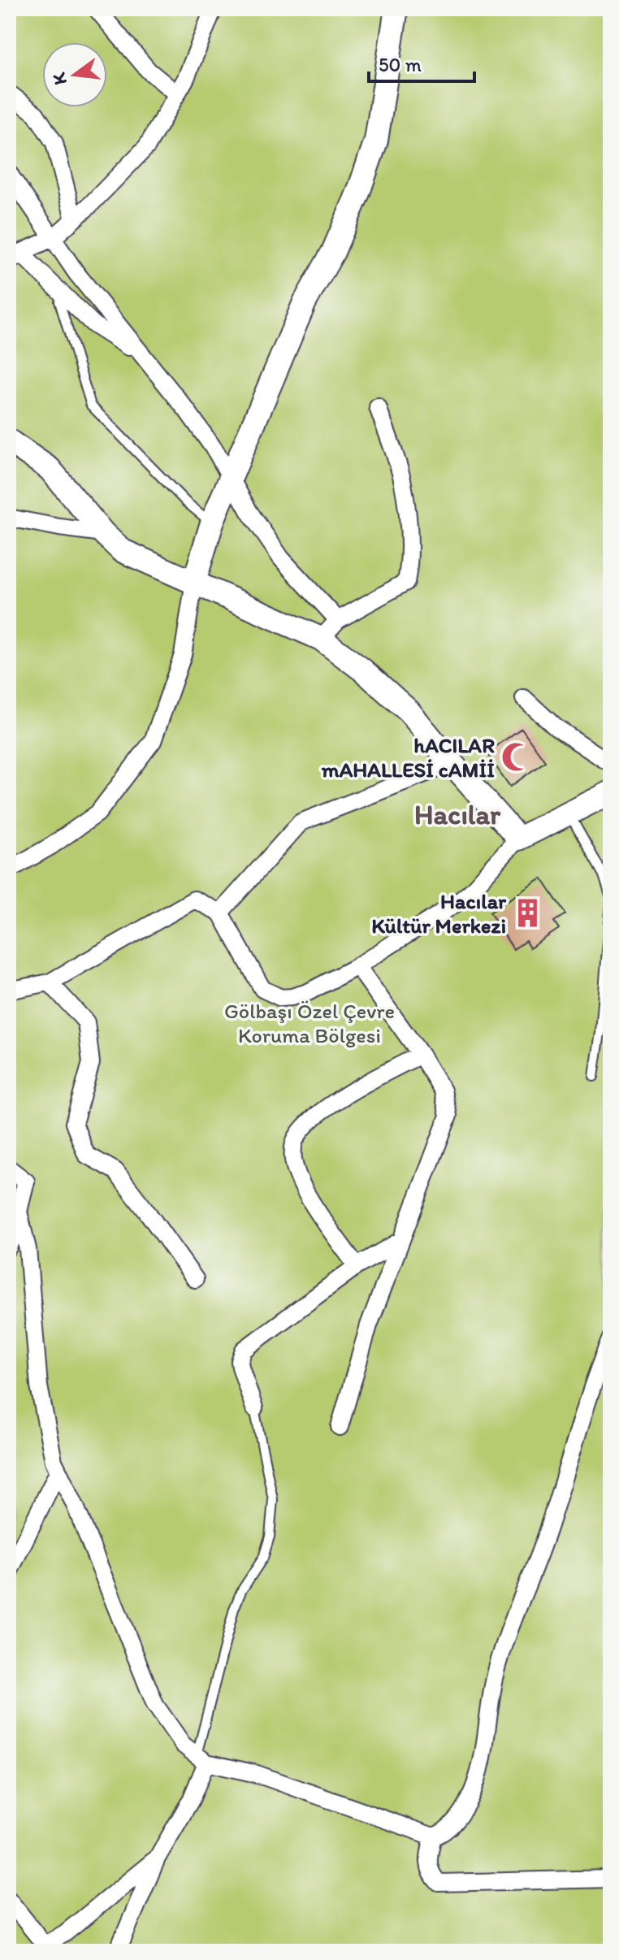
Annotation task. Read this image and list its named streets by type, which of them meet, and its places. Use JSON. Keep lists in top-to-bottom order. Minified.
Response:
{"districts":["Hacılar"],"parks":["Gölbaşı Özel Çevre Koruma Bölgesi"],"places":{"mosque":["hACILAR mAHALLESİ cAMİİ"],"building":["Hacılar Kültür Merkezi"]},"scale_bar":"50 m","north":"left"}
